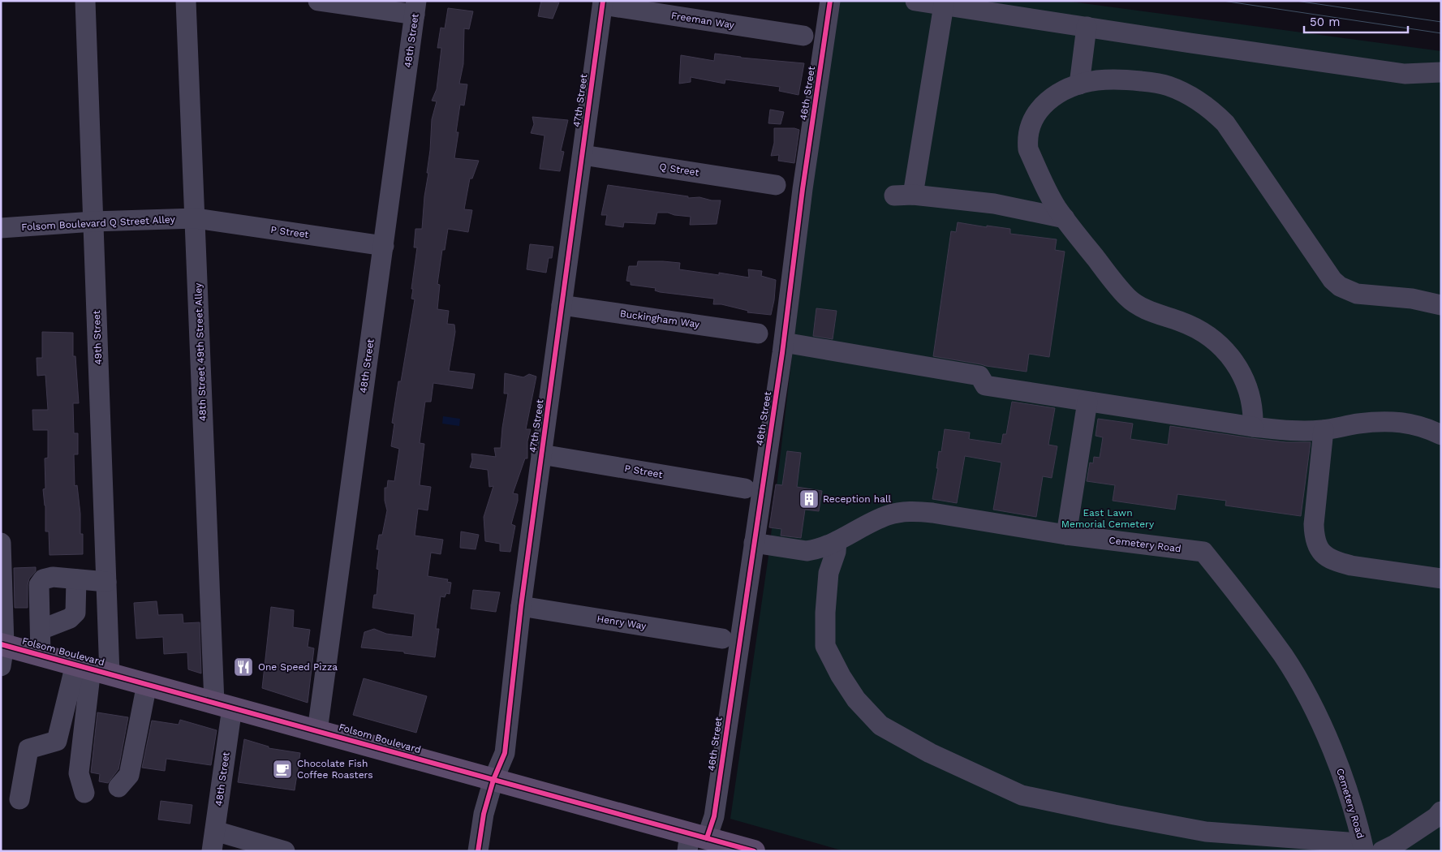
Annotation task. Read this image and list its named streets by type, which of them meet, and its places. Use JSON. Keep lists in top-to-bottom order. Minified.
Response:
{"streets":{"main road":["Folsom Boulevard"],"street":["Freeman Way","48th Street","46th Street","47th Street","Q Street","Folsom Boulevard Q Street Alley","P Street","Buckingham Way","49th Street","48th Street 49th Street Alley","Cemetery Road","Henry Way"]},"crossings":[["Freeman Way","47th Street"],["48th Street","P Street"],["48th Street","48th Street 49th Street Alley"],["48th Street","Folsom Boulevard"],["46th Street","Cemetery Road"],["46th Street","Folsom Boulevard"],["47th Street","Q Street"],["47th Street","P Street"],["47th Street","Buckingham Way"],["47th Street","Henry Way"],["47th Street","Folsom Boulevard"],["Folsom Boulevard Q Street Alley","P Street"],["Folsom Boulevard Q Street Alley","49th Street"],["Folsom Boulevard Q Street Alley","48th Street 49th Street Alley"],["P Street","48th Street 49th Street Alley"],["49th Street","Folsom Boulevard"],["48th Street 49th Street Alley","Folsom Boulevard"]],"parks":["East Lawn Memorial Cemetery"],"places":{"building":["Reception hall"],"restaurant":["One Speed Pizza"],"cafe":["Chocolate Fish Coffee Roasters"]},"scale_bar":"50 m"}
